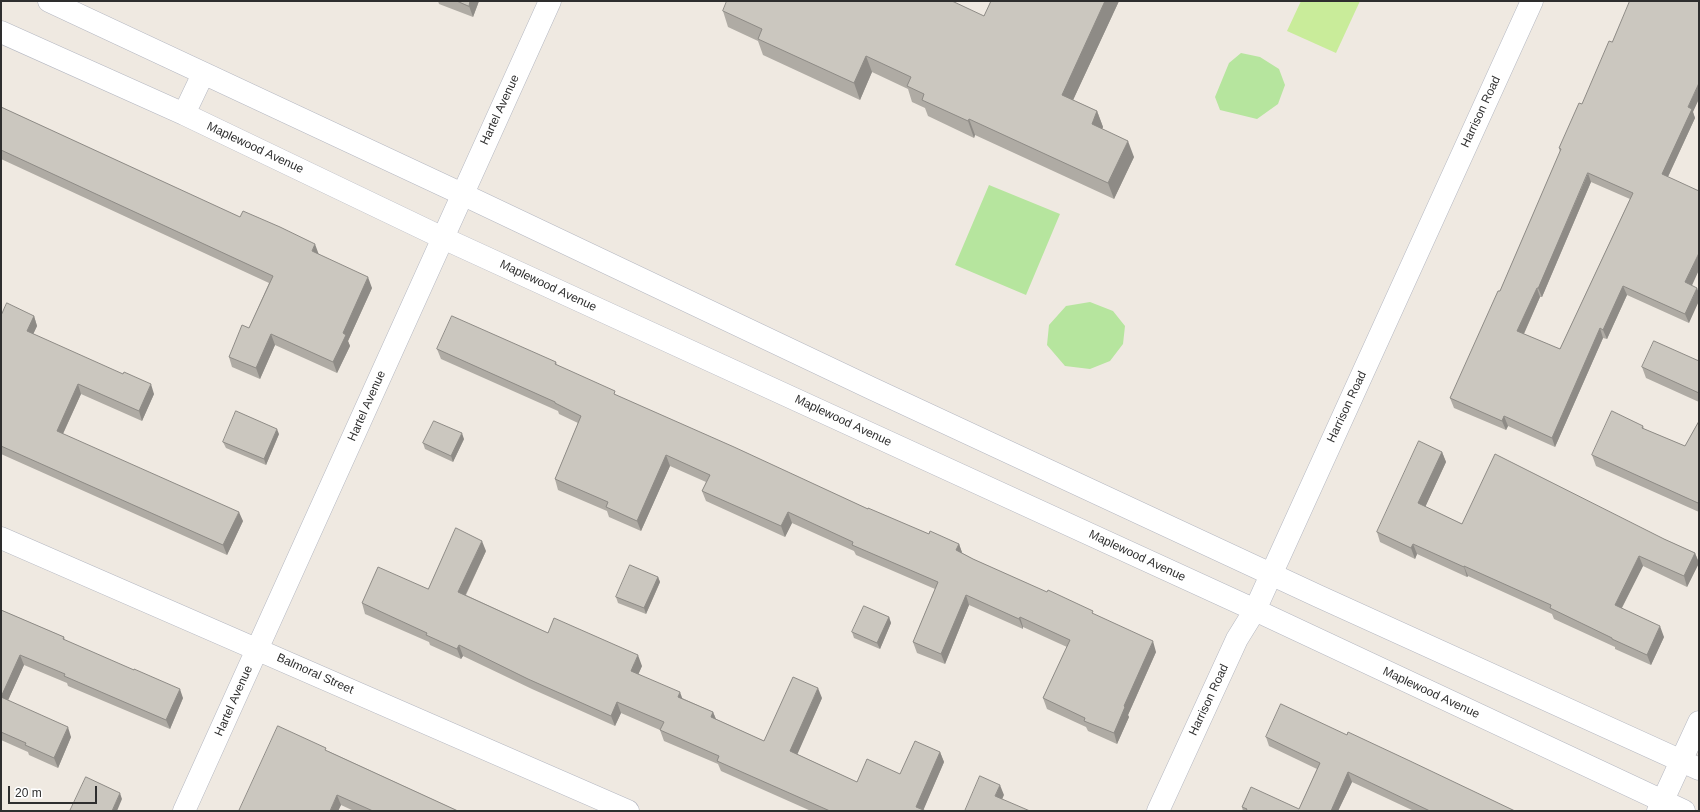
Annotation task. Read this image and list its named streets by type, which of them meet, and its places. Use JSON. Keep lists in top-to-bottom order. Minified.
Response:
{"streets":{"street":["Hartel Avenue","Harrison Road","Maplewood Avenue","Balmoral Street"]},"crossings":[["Hartel Avenue","Maplewood Avenue"],["Hartel Avenue","Balmoral Street"],["Harrison Road","Maplewood Avenue"]],"scale_bar":"20 m"}
